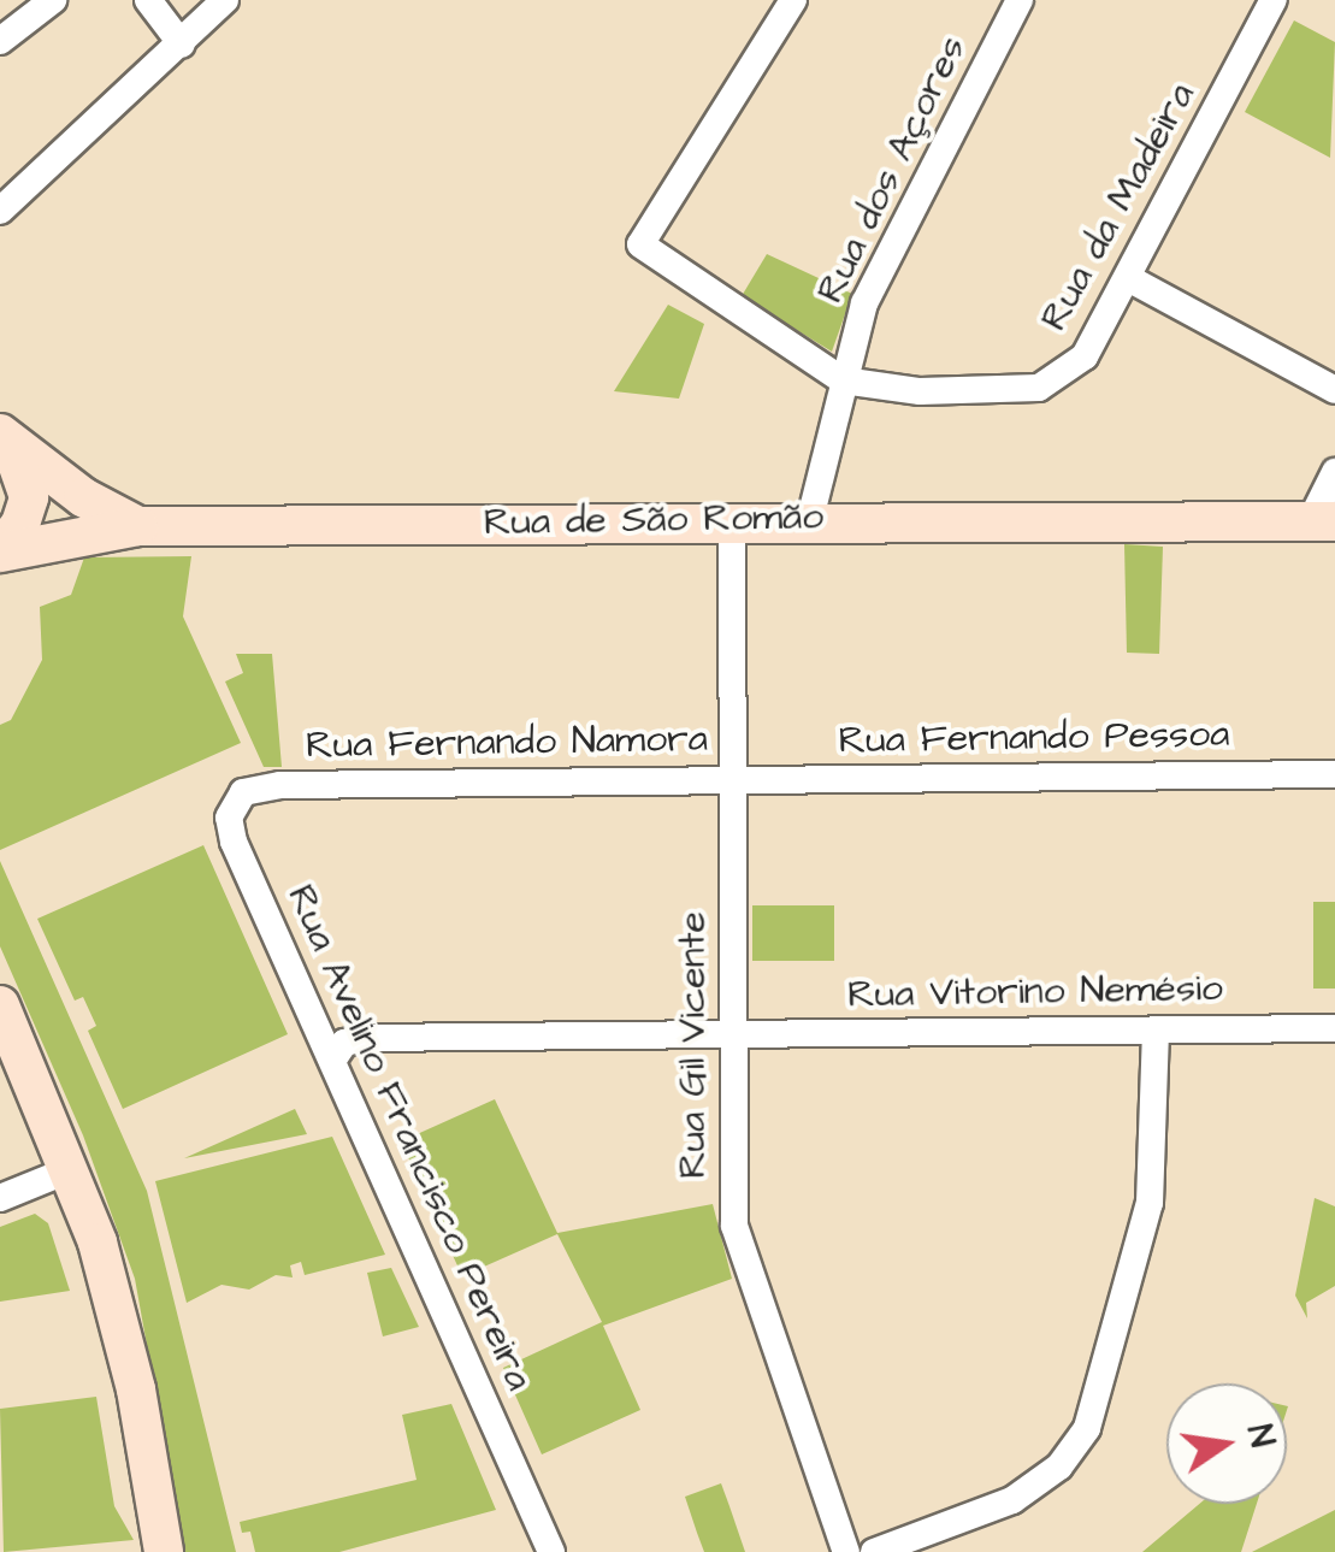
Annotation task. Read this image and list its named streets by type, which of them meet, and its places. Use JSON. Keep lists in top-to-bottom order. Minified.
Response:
{"streets":{"main road":["Rua de São Romão"],"street":["Rua dos Açores","Rua da Madeira","Rua Fernando Pessoa","Rua Fernando Namora","Rua Vitorino Nemésio","Rua Gil Vicente","Rua Avelino Francisco Pereira"]},"crossings":[["Rua dos Açores","Rua da Madeira"],["Rua dos Açores","Rua de São Romão"],["Rua de São Romão","Rua Gil Vicente"],["Rua Fernando Pessoa","Rua Fernando Namora"],["Rua Fernando Pessoa","Rua Gil Vicente"],["Rua Fernando Namora","Rua Gil Vicente"],["Rua Fernando Namora","Rua Avelino Francisco Pereira"],["Rua Vitorino Nemésio","Rua Gil Vicente"],["Rua Vitorino Nemésio","Rua Avelino Francisco Pereira"]],"north":"right"}
